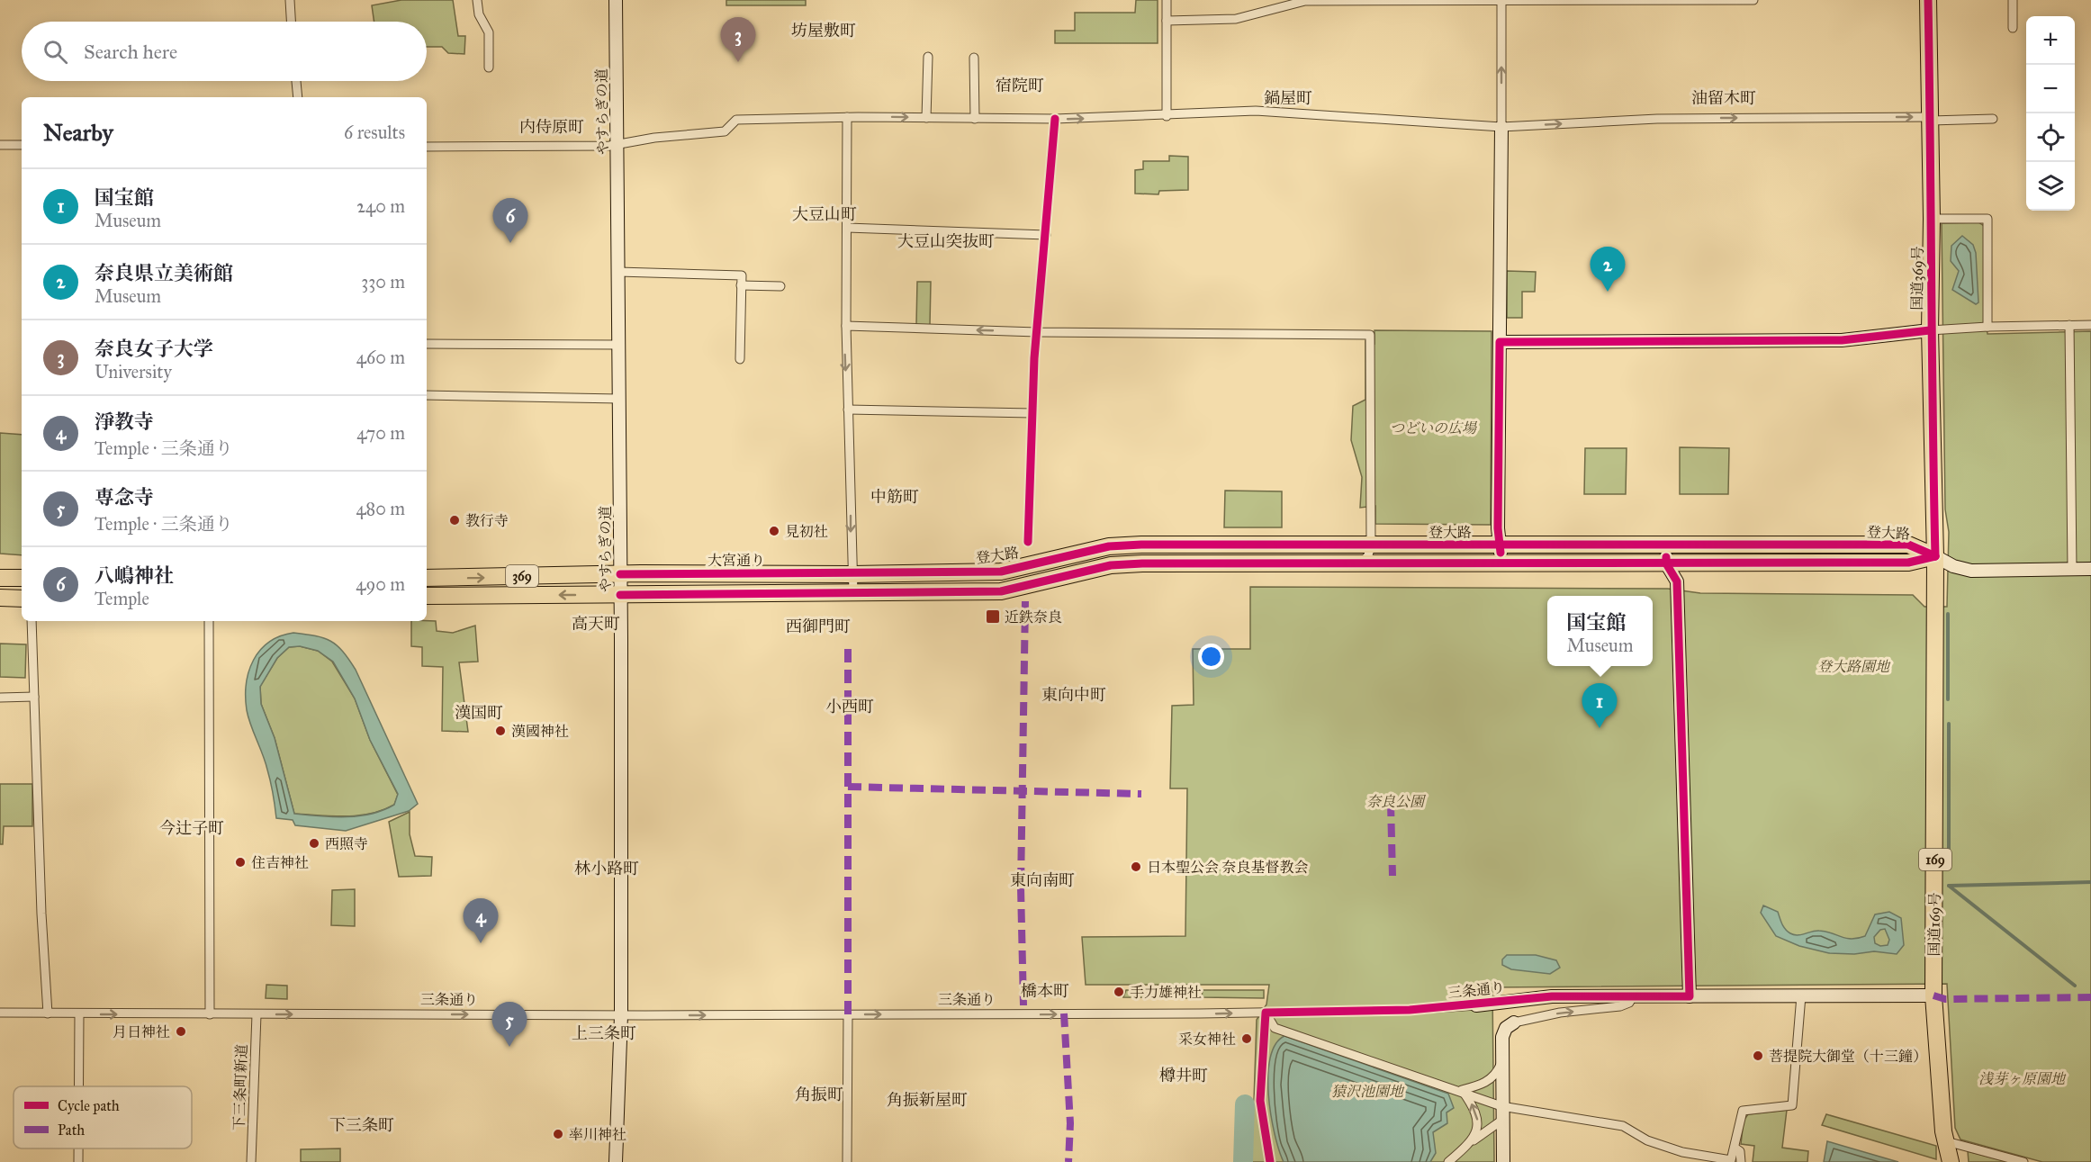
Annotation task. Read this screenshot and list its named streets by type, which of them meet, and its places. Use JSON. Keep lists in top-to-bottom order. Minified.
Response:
{"streets":{"highway":["国道369号","登大路","大宮通り","369","169","国道169号"],"street":["やすらぎの道","三条通り","下三条町新道"]},"crossings":[["やすらぎの道","大宮通り"],["やすらぎの道","369"],["やすらぎの道","三条通り"],["国道369号","登大路"],["国道369号","国道169号"],["登大路","大宮通り"],["登大路","369"],["登大路","国道169号"],["国道169号","三条通り"],["三条通り","下三条町新道"]],"one_way":["三条通り"],"districts":["坊屋敷町","宿院町","鍋屋町","油留木町","内侍原町","大豆山町","大豆山突抜町","中筋町","高天町","西御門町","東向中町","小西町","漢国町","今辻子町","林小路町","東向南町","橋本町","上三条町","樽井町","角振町","角振新屋町","下三条町"],"parks":["つどいの広場","登大路園地","奈良公園","浅芽ヶ原園地","猿沢池園地"],"places":{"other":["教行寺","見初社","漢國神社","西照寺","住吉神社","日本聖公会 奈良基督教会","手力雄神社","月日神社","采女神社","菩提院大御堂（十三鐘）","率川神社"],"transit":["近鉄奈良"]},"legend":["Cycle path","Path"],"page":{"map_buttons":["+","−"],"pins":["3","6","2","1","4","5"],"search":"Search here","heading":["Nearby","6 results"],"list":[{"mark":"1","name":"国宝館","note":"Museum","value":"240 m"},{"mark":"2","name":"奈良県立美術館","note":"Museum","value":"330 m"},{"mark":"3","name":"奈良女子大学","note":"University","value":"460 m"},{"mark":"4","name":"淨教寺","note":"Temple · 三条通り","value":"470 m"},{"mark":"5","name":"専念寺","note":"Temple · 三条通り","value":"480 m"},{"mark":"6","name":"八嶋神社","note":"Temple","value":"490 m"}],"popup":["国宝館","Museum"]}}
